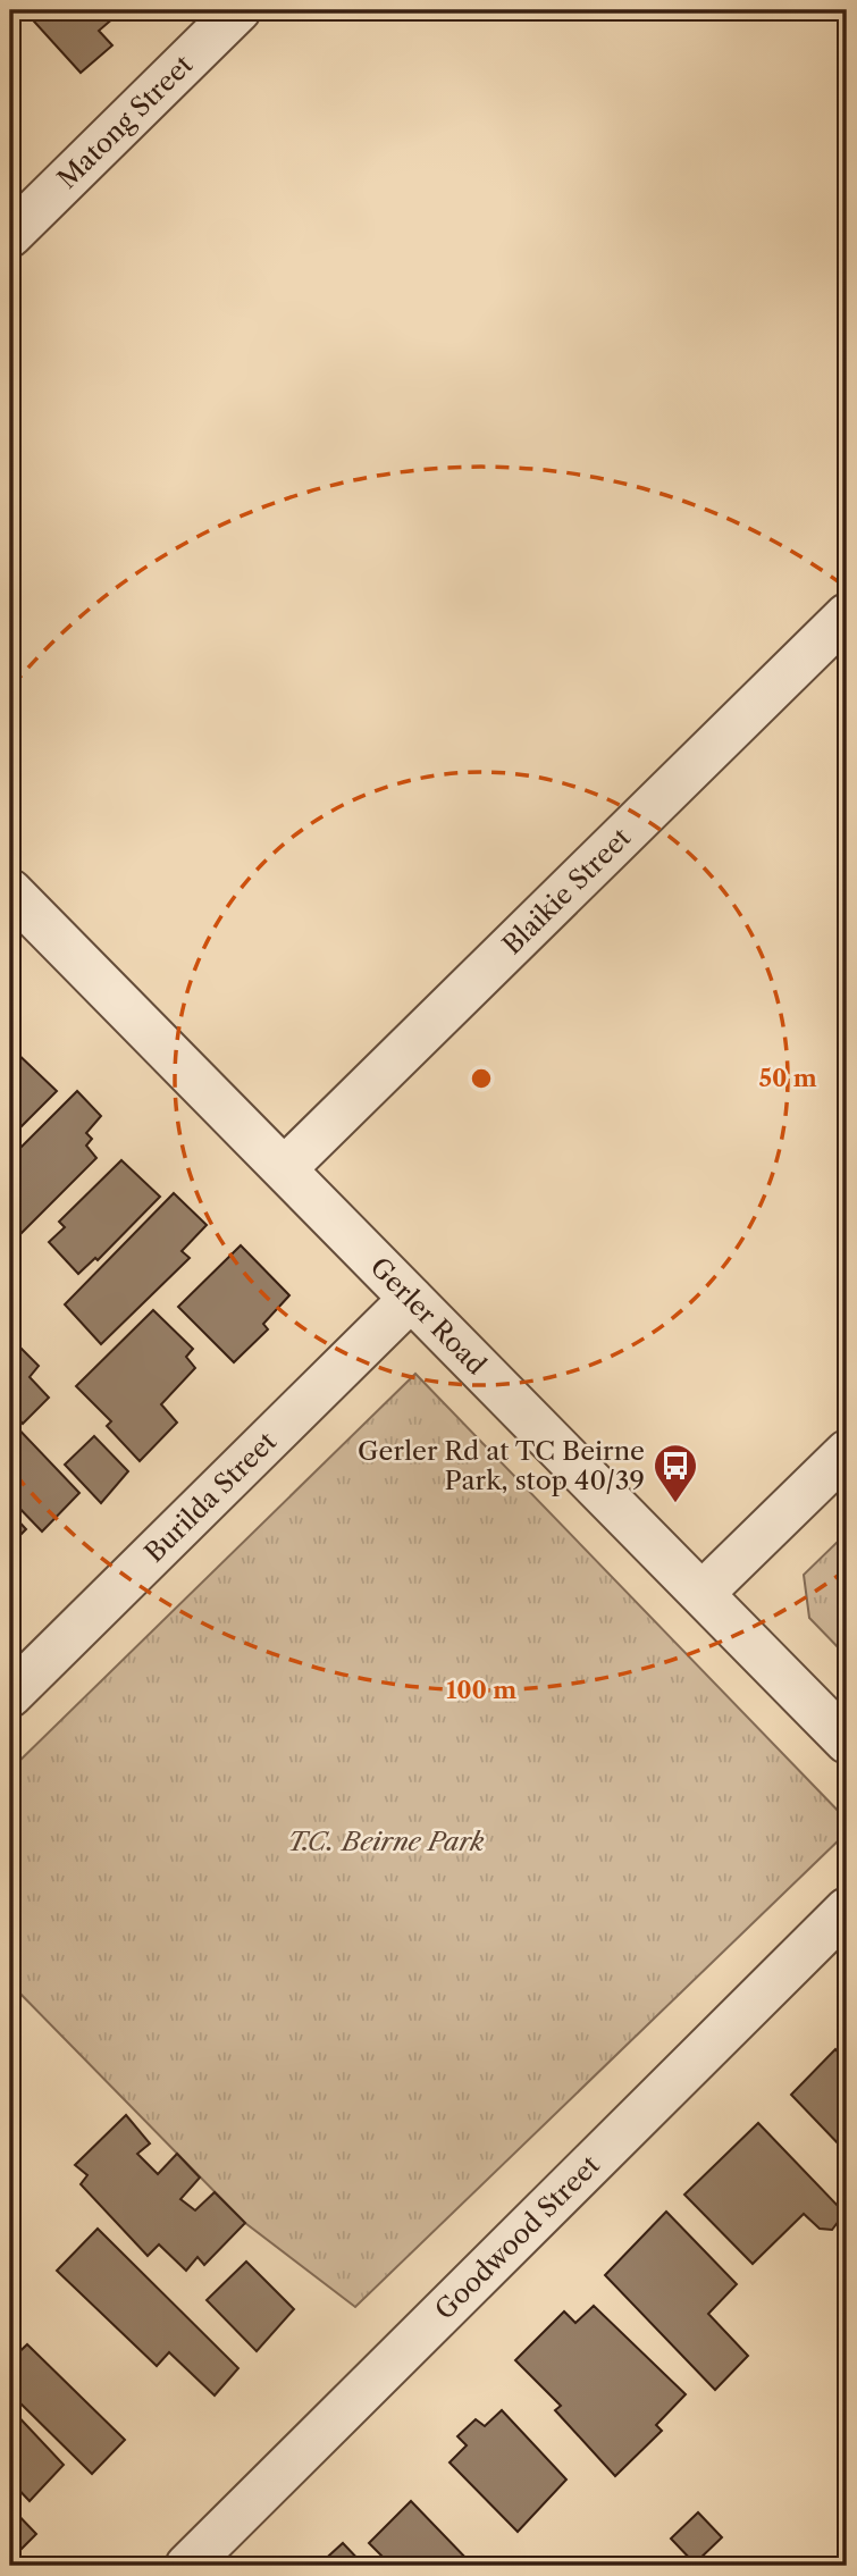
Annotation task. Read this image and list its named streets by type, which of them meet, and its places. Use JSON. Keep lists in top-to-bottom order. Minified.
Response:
{"streets":{"street":["Matong Street","Blaikie Street","Gerler Road","Burilda Street","Goodwood Street"]},"crossings":[["Blaikie Street","Gerler Road"],["Gerler Road","Burilda Street"]],"parks":["T.C. Beirne Park"],"places":{"bus stop":["Gerler Rd at TC Beirne Park, stop 40/39"]},"rings":["50 m","100 m"]}
